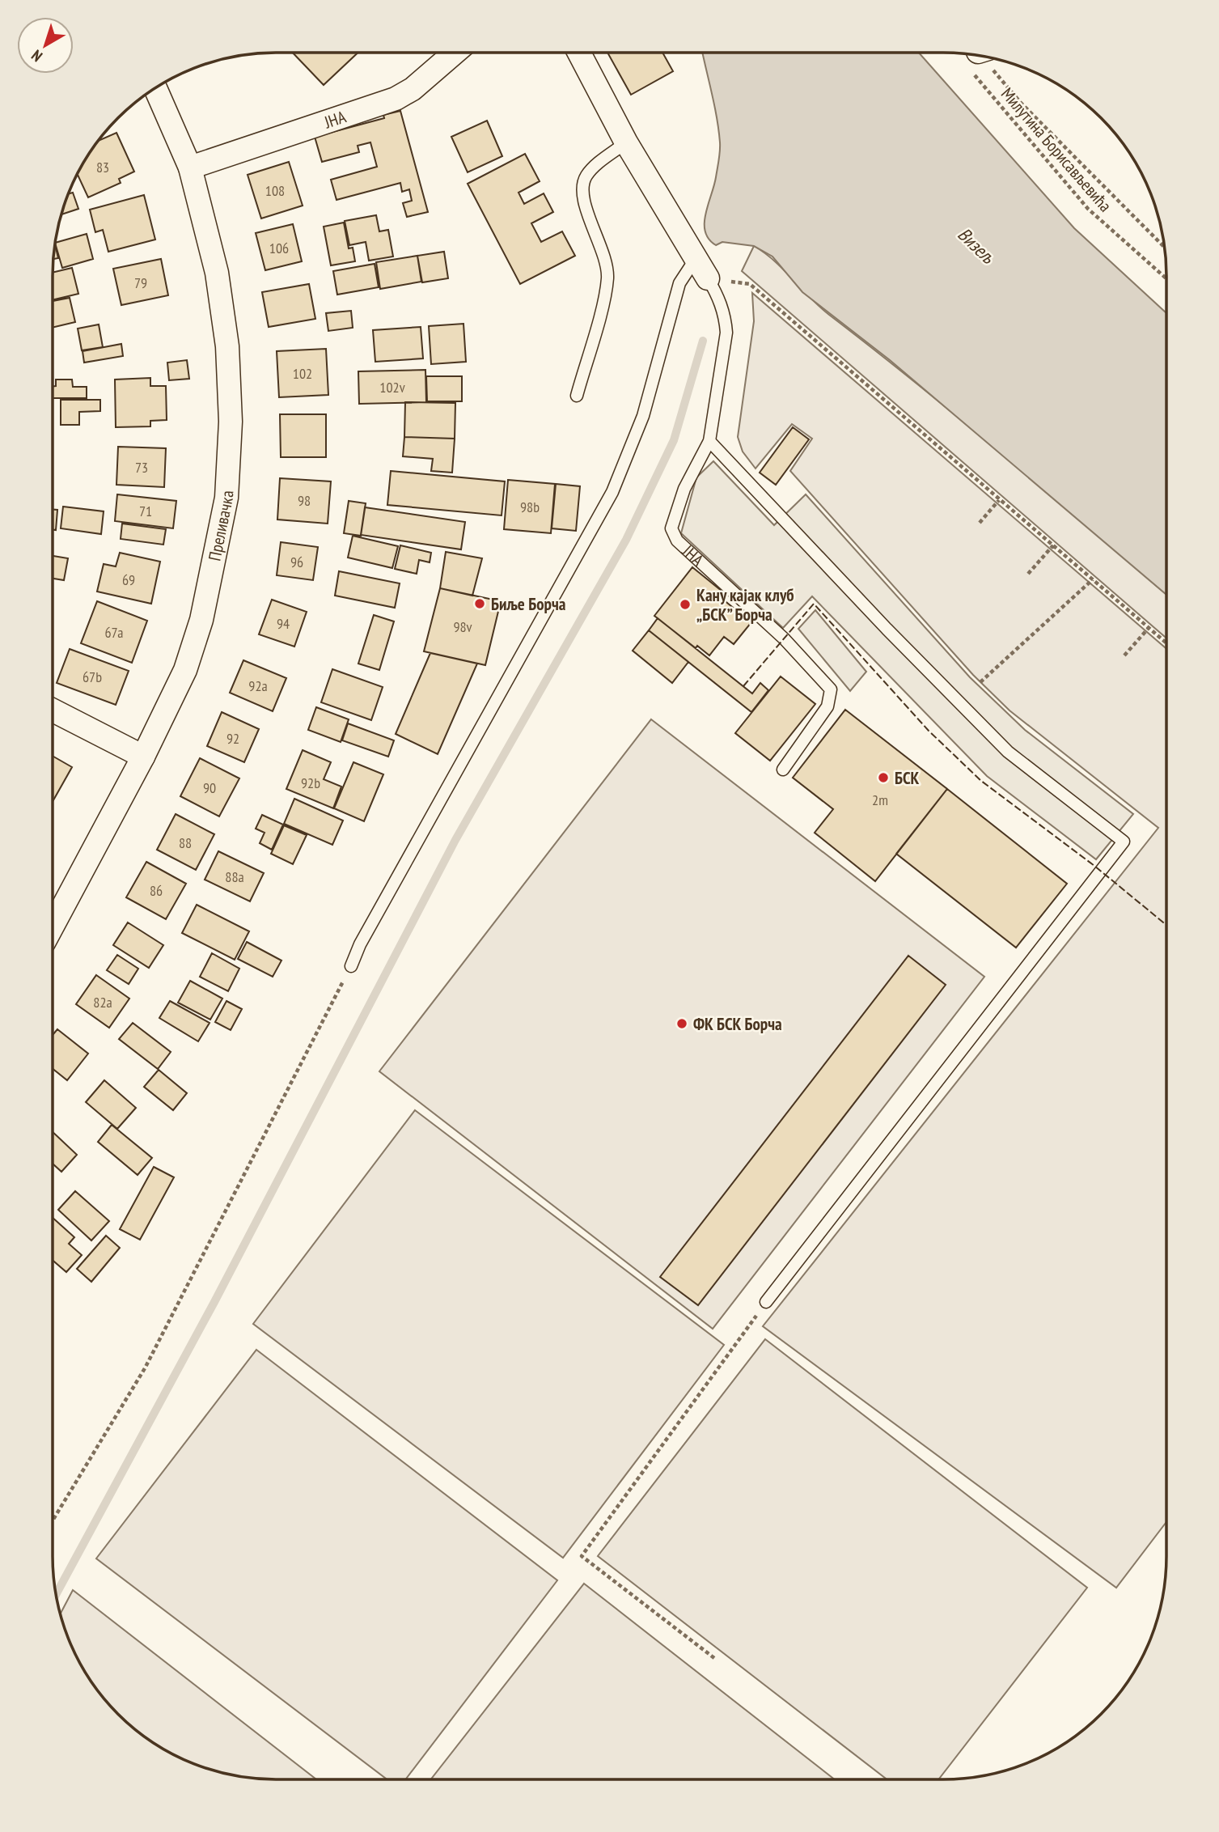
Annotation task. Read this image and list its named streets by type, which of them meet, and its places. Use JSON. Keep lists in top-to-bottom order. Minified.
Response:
{"streets":{"street":["ЈНА","Преливачка"],"path":["Милутина Борисављевића"]},"crossings":[["ЈНА","Преливачка"]],"water":["Визељ"],"places":["Биље Борча","Кану кајак клуб „БСК” Борча","БСК","ФК БСК Борча"],"house_numbers":["83","108","106","79","102","102v","73","98","98b","71","96","69","94","98v","67a","67b","92a","92","92b","90","2m","88","88a","86","82a"],"north":"bottom left"}
